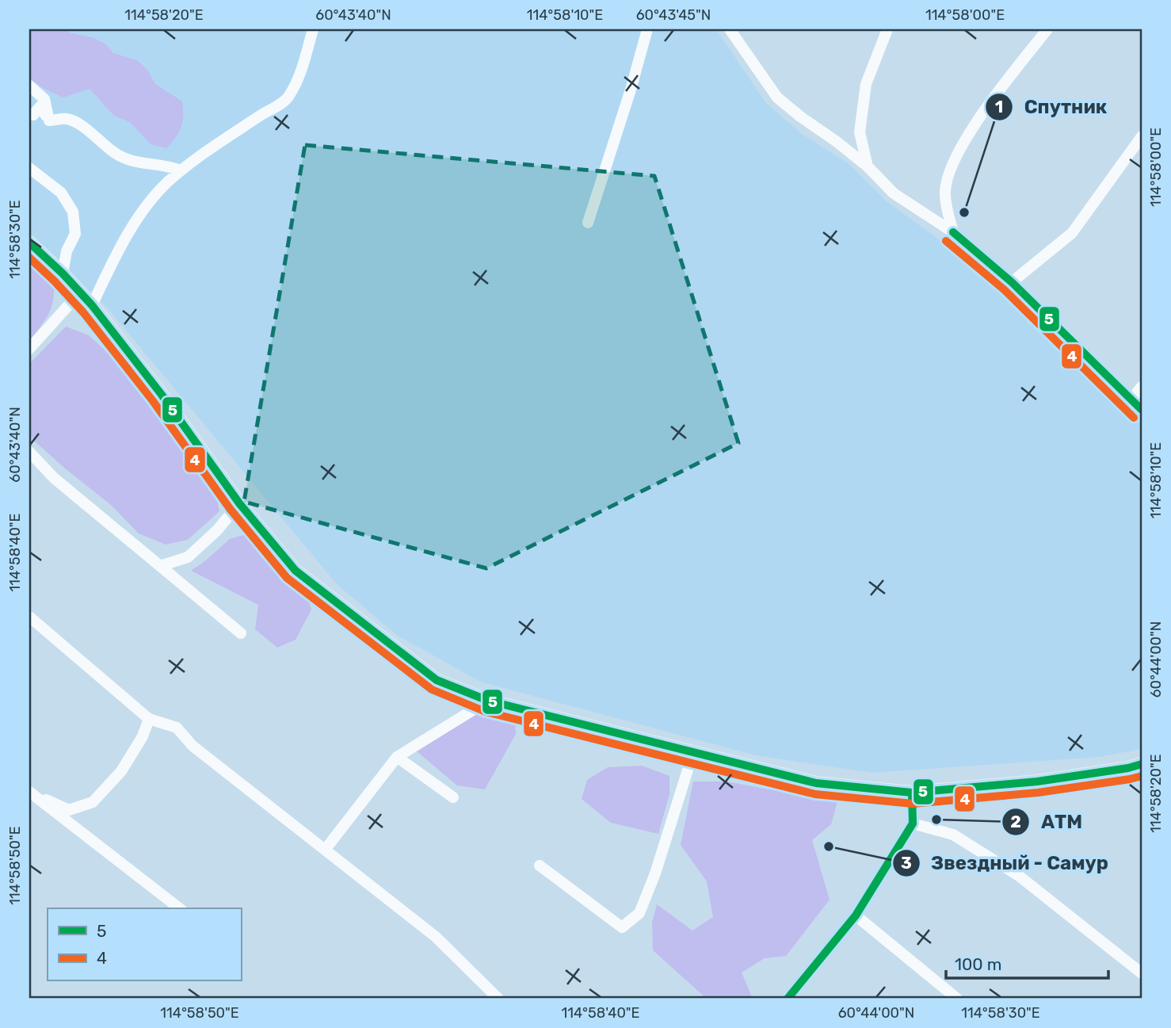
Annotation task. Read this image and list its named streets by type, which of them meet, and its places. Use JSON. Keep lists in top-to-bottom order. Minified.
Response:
{"places":["Спутник","АТМ","Звездный - Самур"],"lines":["transit line 5","transit line 4"],"legend":["5","4"],"scale_bar":"100 m","coordinates":["114°58'20\"E","60°43'40\"N","114°58'10\"E","60°43'45\"N","114°58'00\"E","114°58'30\"E","114°58'40\"E","60°44'00\"N","114°58'50\"E"]}
